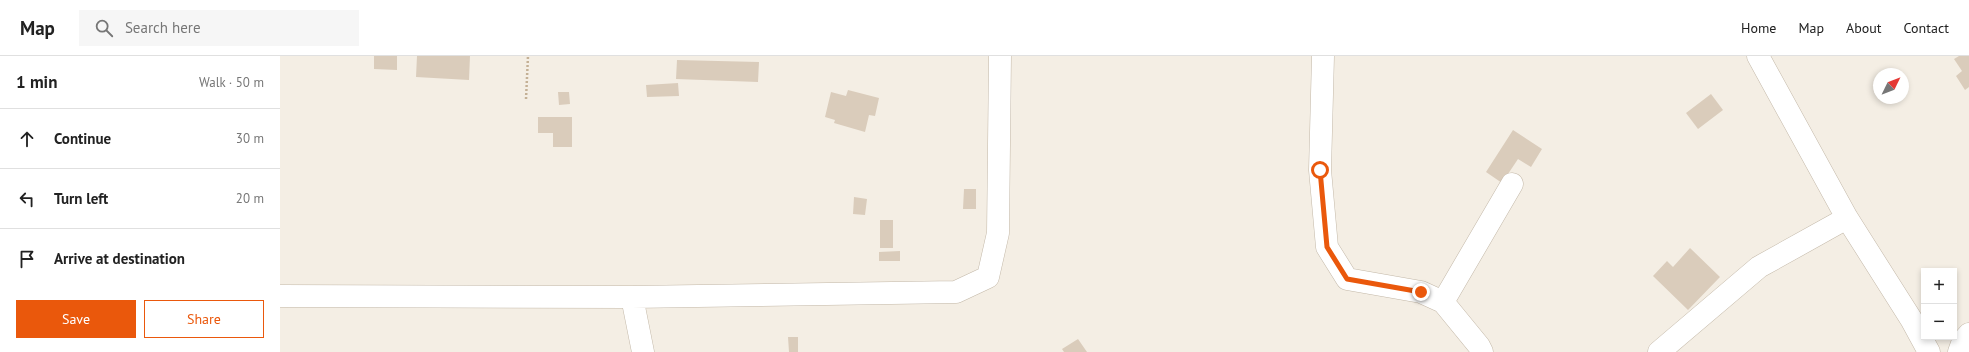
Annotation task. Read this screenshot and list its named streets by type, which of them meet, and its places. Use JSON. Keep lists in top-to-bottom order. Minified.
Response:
{"north":"top right","page":{"header":"Map","search":"Search here","nav":["Home","Map","About","Contact"],"heading":["1 min","Walk · 50 m"],"list":[["Continue","30 m"],["Turn left","20 m"],"Arrive at destination"],"map_buttons":["+","−"],"buttons":["Save","Share"]}}
